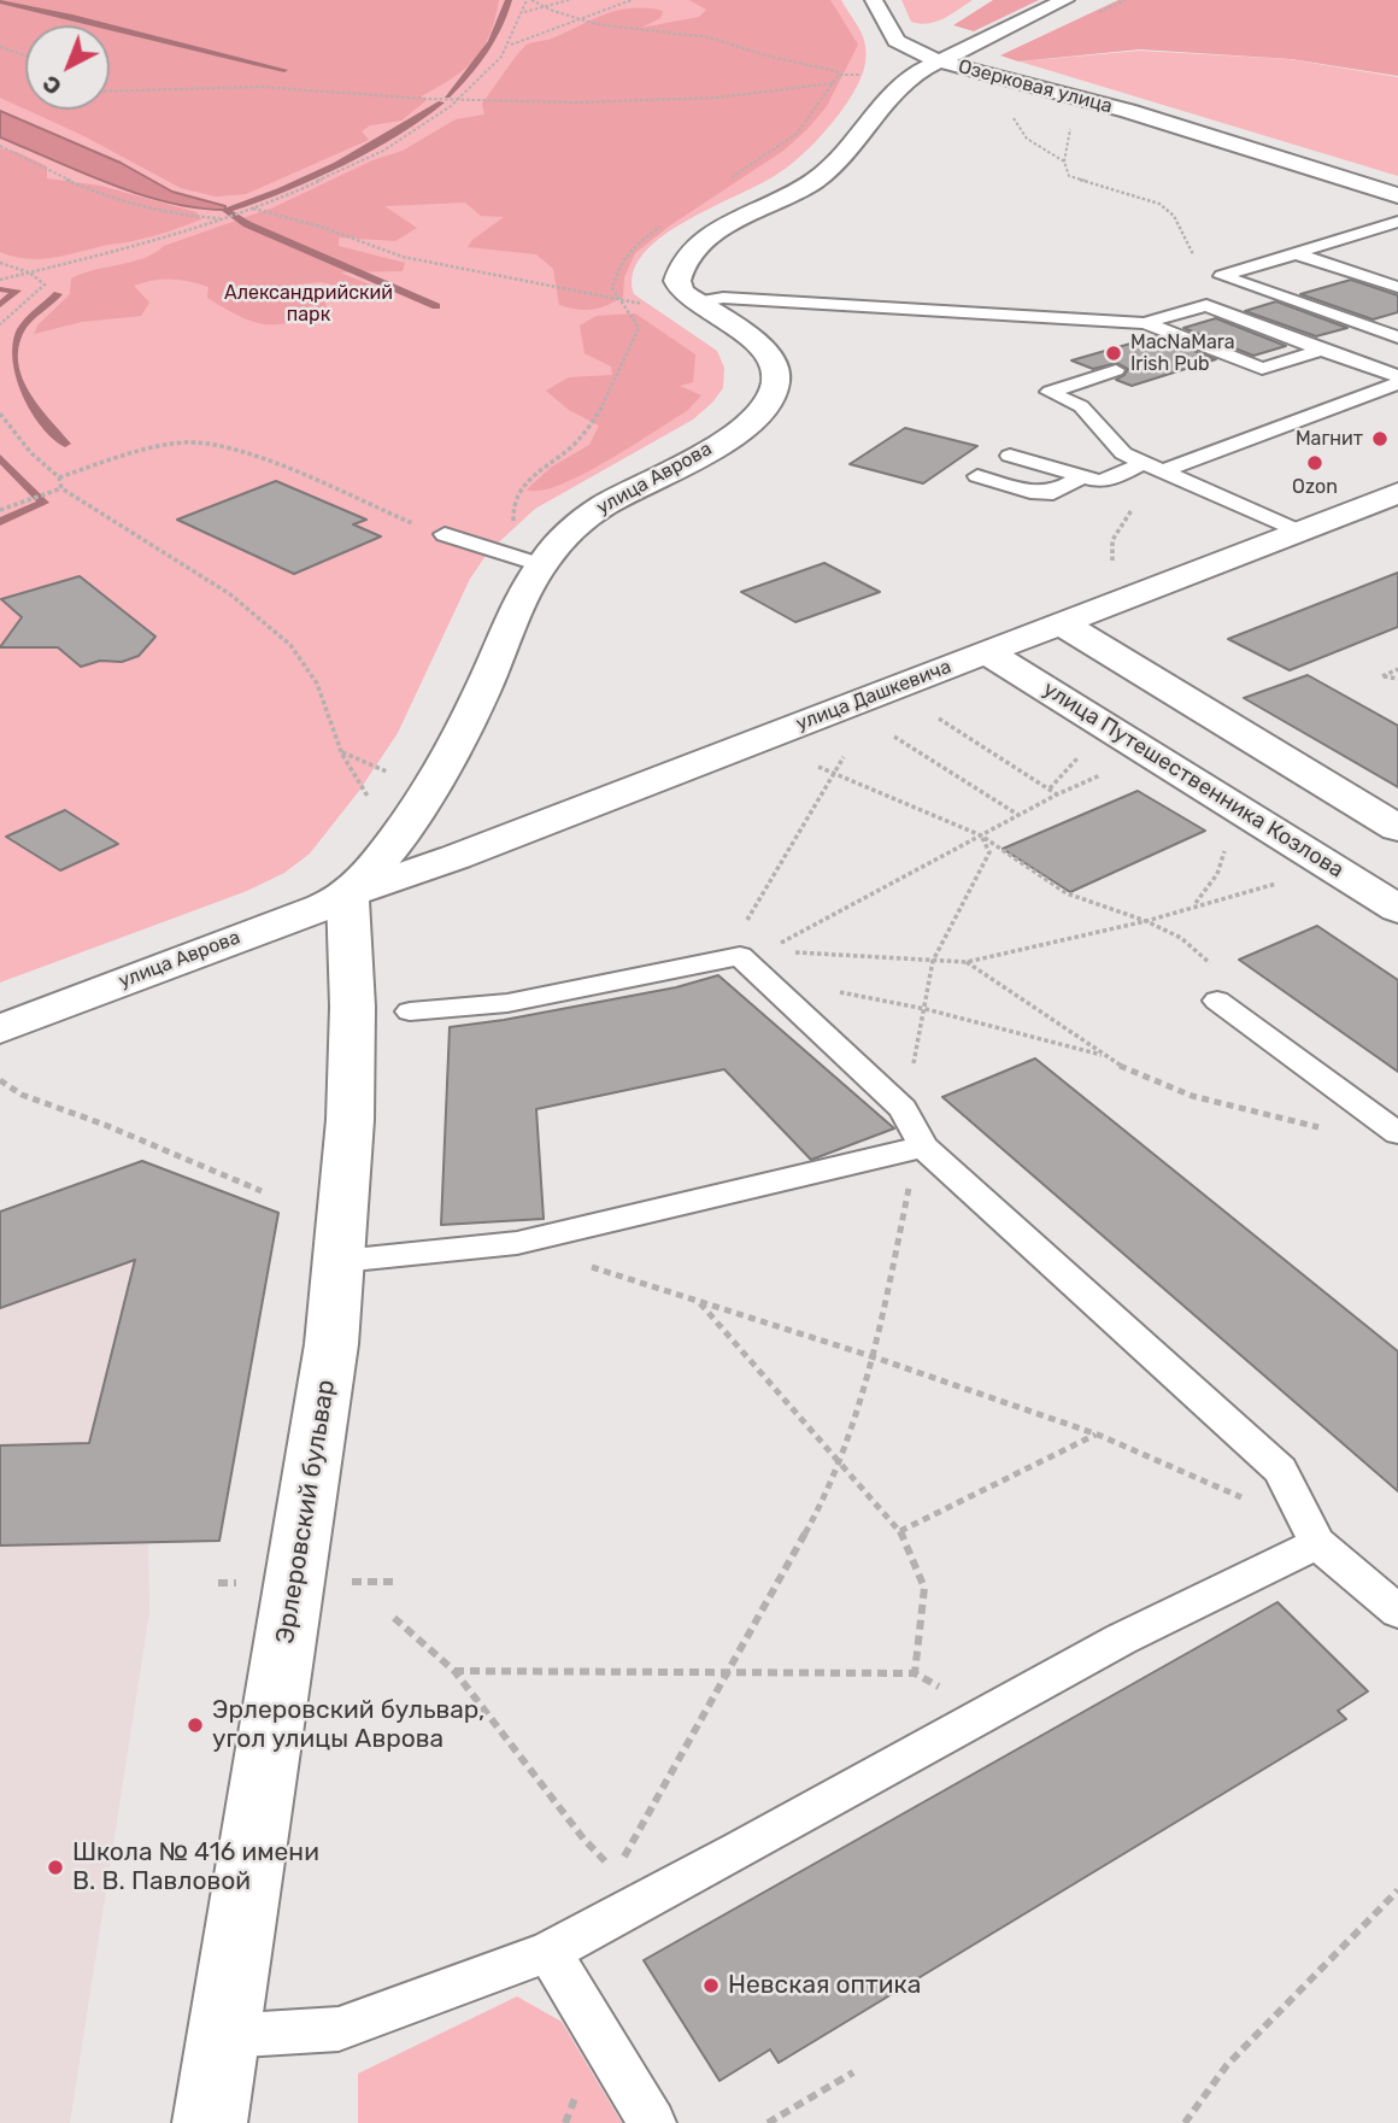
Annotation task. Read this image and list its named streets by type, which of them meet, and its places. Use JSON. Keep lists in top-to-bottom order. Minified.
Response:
{"streets":{"street":["Озерковая улица","улица Аврова","улица Дашкевича","улица Путешественника Козлова","Эрлеровский бульвар"]},"crossings":[["улица Аврова","улица Дашкевича"],["улица Аврова","Эрлеровский бульвар"],["улица Дашкевича","улица Путешественника Козлова"],["улица Дашкевича","Эрлеровский бульвар"]],"parks":["Александрийский парк"],"places":["MacNaMara Irish Pub","Магнит","Ozon","Эрлеровский бульвар, угол улицы Аврова","Школа № 416 имени В. В. Павловой","Невская оптика"],"north":"bottom left"}
